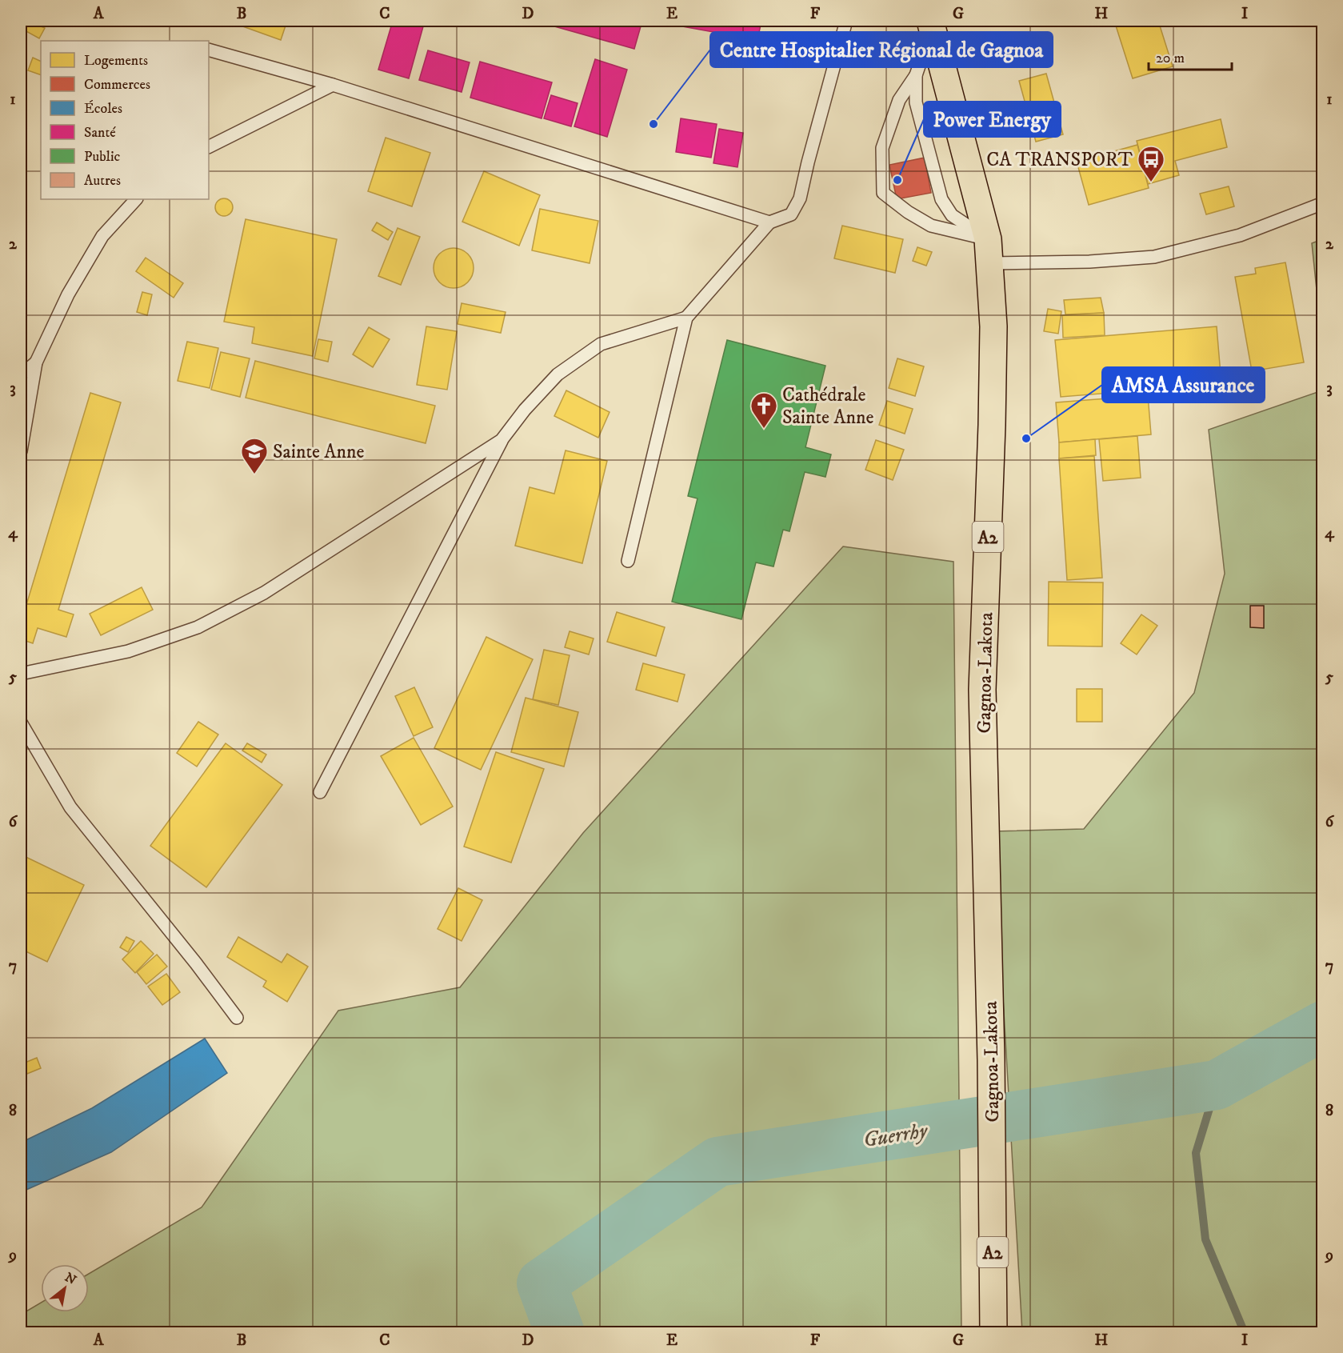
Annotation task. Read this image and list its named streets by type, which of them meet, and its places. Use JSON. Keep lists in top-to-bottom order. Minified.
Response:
{"streets":{"main road":["A2","Gagnoa-Lakota"]},"water":["Guerrhy"],"places":{"other":["Centre Hospitalier Régional de Gagnoa","Power Energy","AMSA Assurance"],"bus stop":["CA TRANSPORT"],"church":["Cathédrale Sainte Anne"],"school or university":["Sainte Anne"]},"legend":["Logements","Commerces","Écoles","Santé","Public","Autres"],"scale_bar":"20 m","north":"top right","grid":{"columns":["A","B","C","D","E","F","G","H","I"],"rows":["1","2","3","4","5","6","7","8","9"]}}
